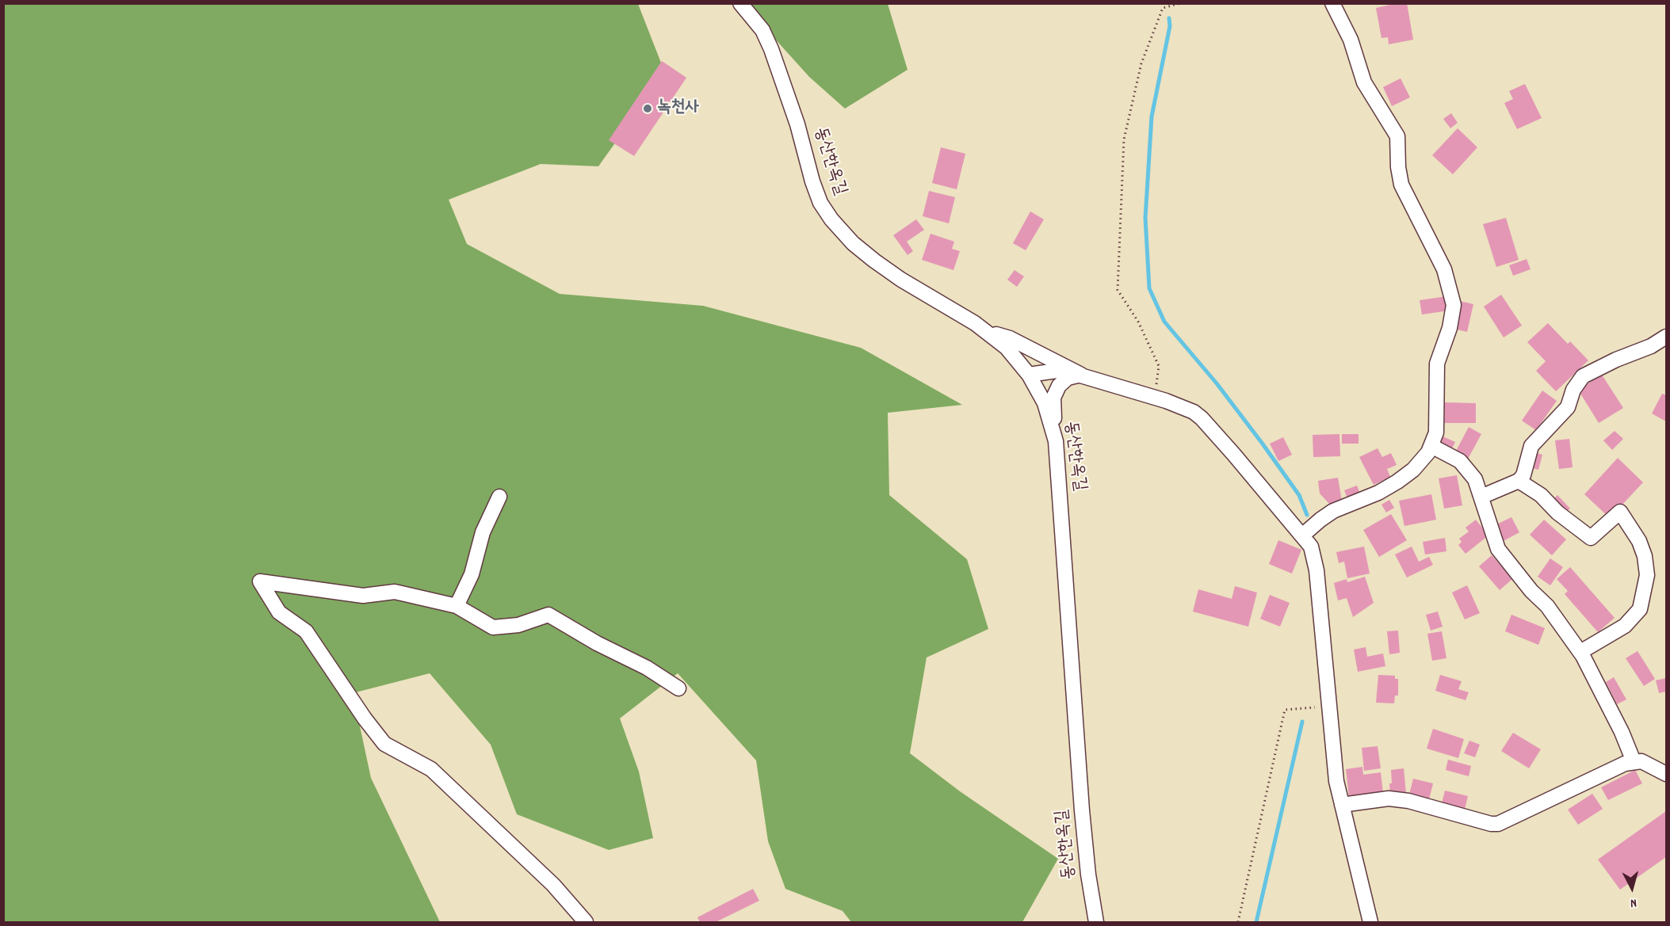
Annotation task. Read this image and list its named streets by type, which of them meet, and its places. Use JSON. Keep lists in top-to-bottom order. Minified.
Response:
{"streets":{"street":["동산한옥길"]},"places":["녹천사"],"north":"bottom"}
